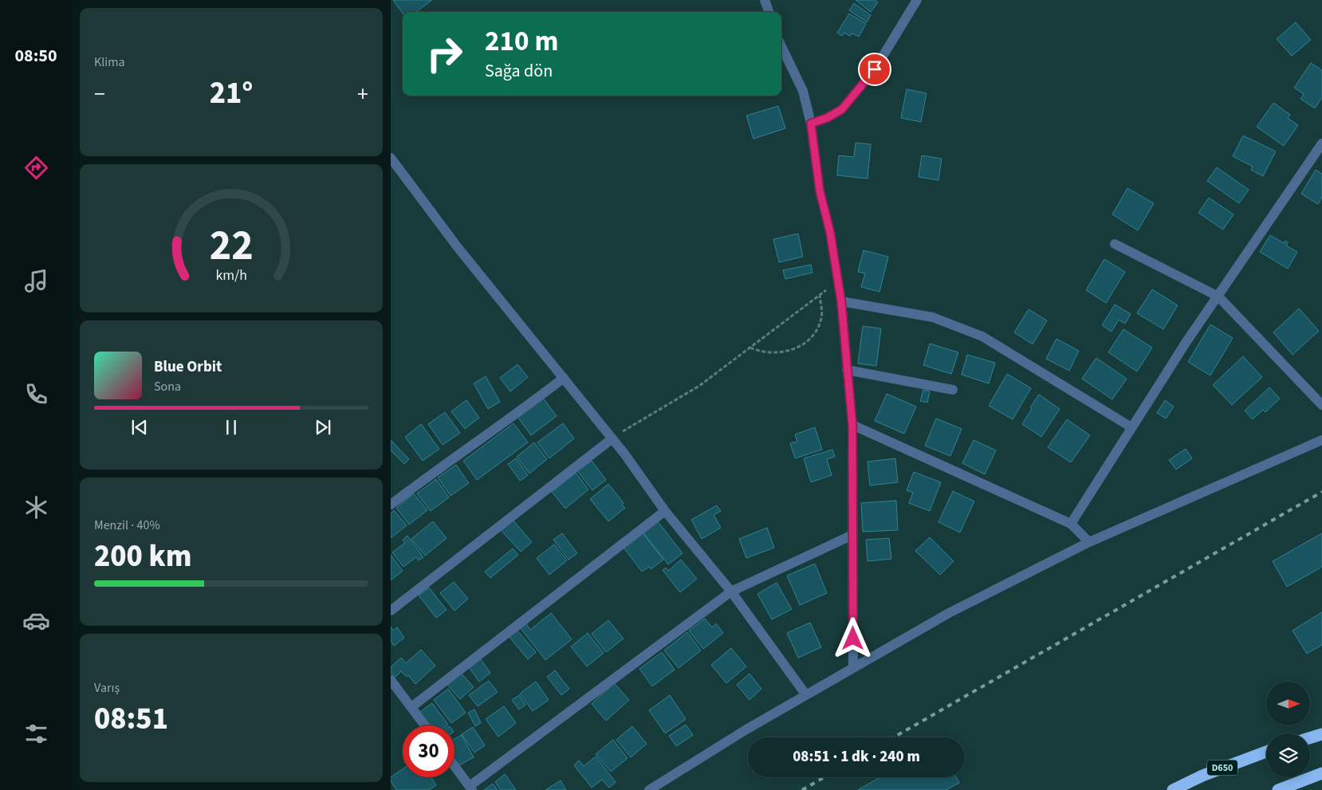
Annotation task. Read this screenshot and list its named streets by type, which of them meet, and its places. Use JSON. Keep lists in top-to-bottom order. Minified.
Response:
{"streets":{"highway":["D650"]},"north":"right","page":{"tabs":"08:50","tile":["Klima",["Menzil · 40%","200 km"],["Varış","08:51"]],"turn":["210 m","Sağa dön"],"heat":["−","21°","+"],"song":["Blue Orbit","Sona"],"limit":"30","trip":"08:51 · 1 dk · 240 m","gauge":["22","km/h"]}}
